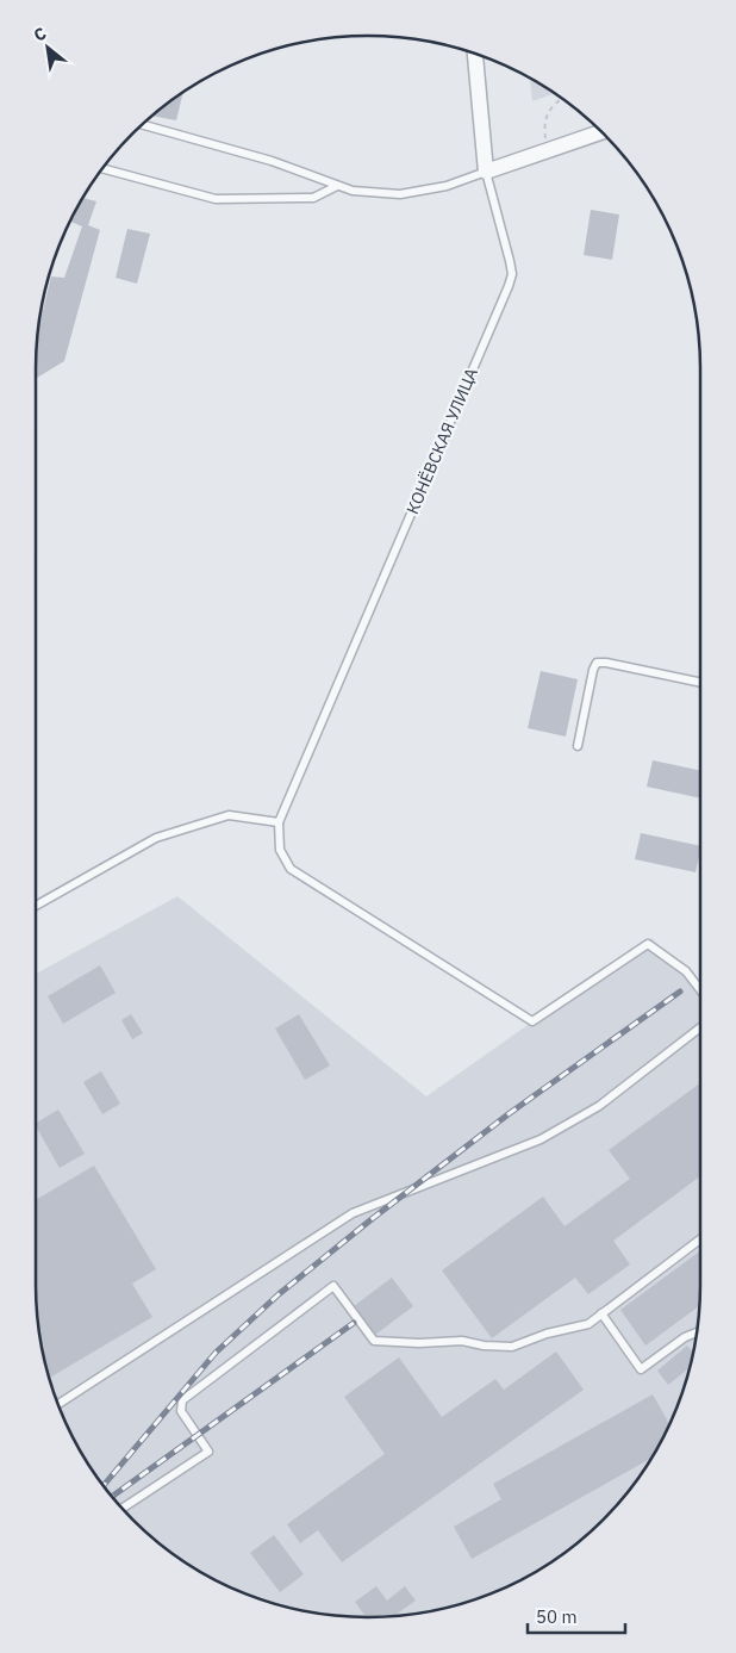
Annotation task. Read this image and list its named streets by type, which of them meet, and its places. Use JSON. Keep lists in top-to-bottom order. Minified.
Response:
{"streets":{"street":["КОНЁВСКАЯ УЛИЦА"]},"scale_bar":"50 m","north":"top left"}
